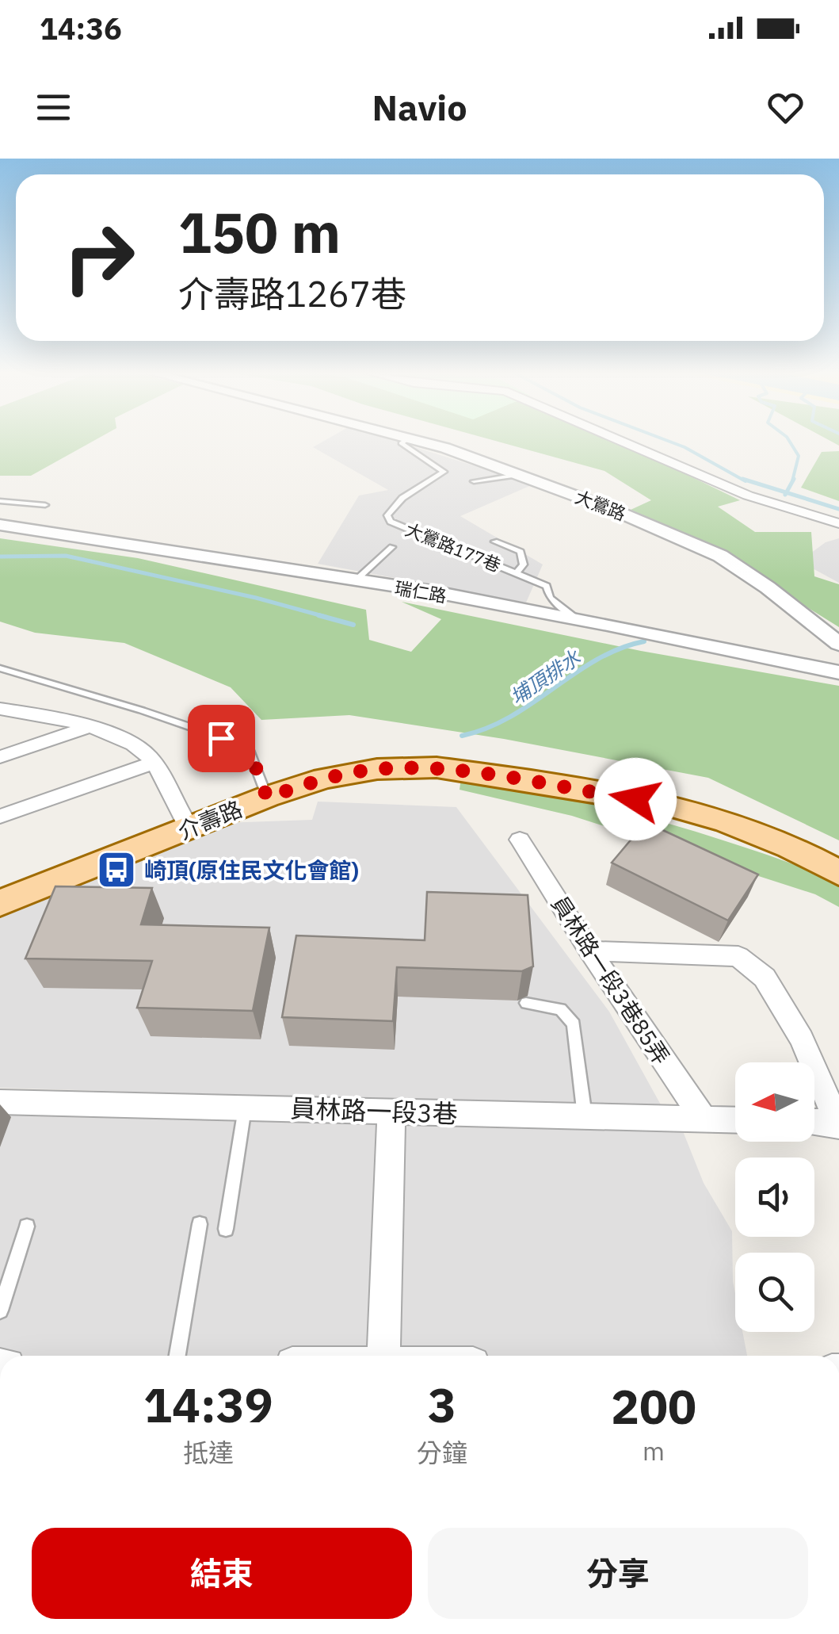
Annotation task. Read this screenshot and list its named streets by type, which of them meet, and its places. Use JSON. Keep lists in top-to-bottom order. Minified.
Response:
{"streets":{"main road":["介壽路"],"street":["大鶯路","瑞仁路","員林路一段3巷85弄","員林路一段3巷"],"lane":["大鶯路177巷"]},"crossings":[["大鶯路177巷","瑞仁路"],["員林路一段3巷85弄","員林路一段3巷"]],"water":["埔頂排水"],"places":{"bus stop":["崎頂(原住民文化會館)"]},"north":"left","page":{"status":"14:36","header":"Navio","turn":["150 m","介壽路1267巷"],"eta":["14:39","抵達","3","分鐘","200","m"],"buttons":["結束","分享"]}}
